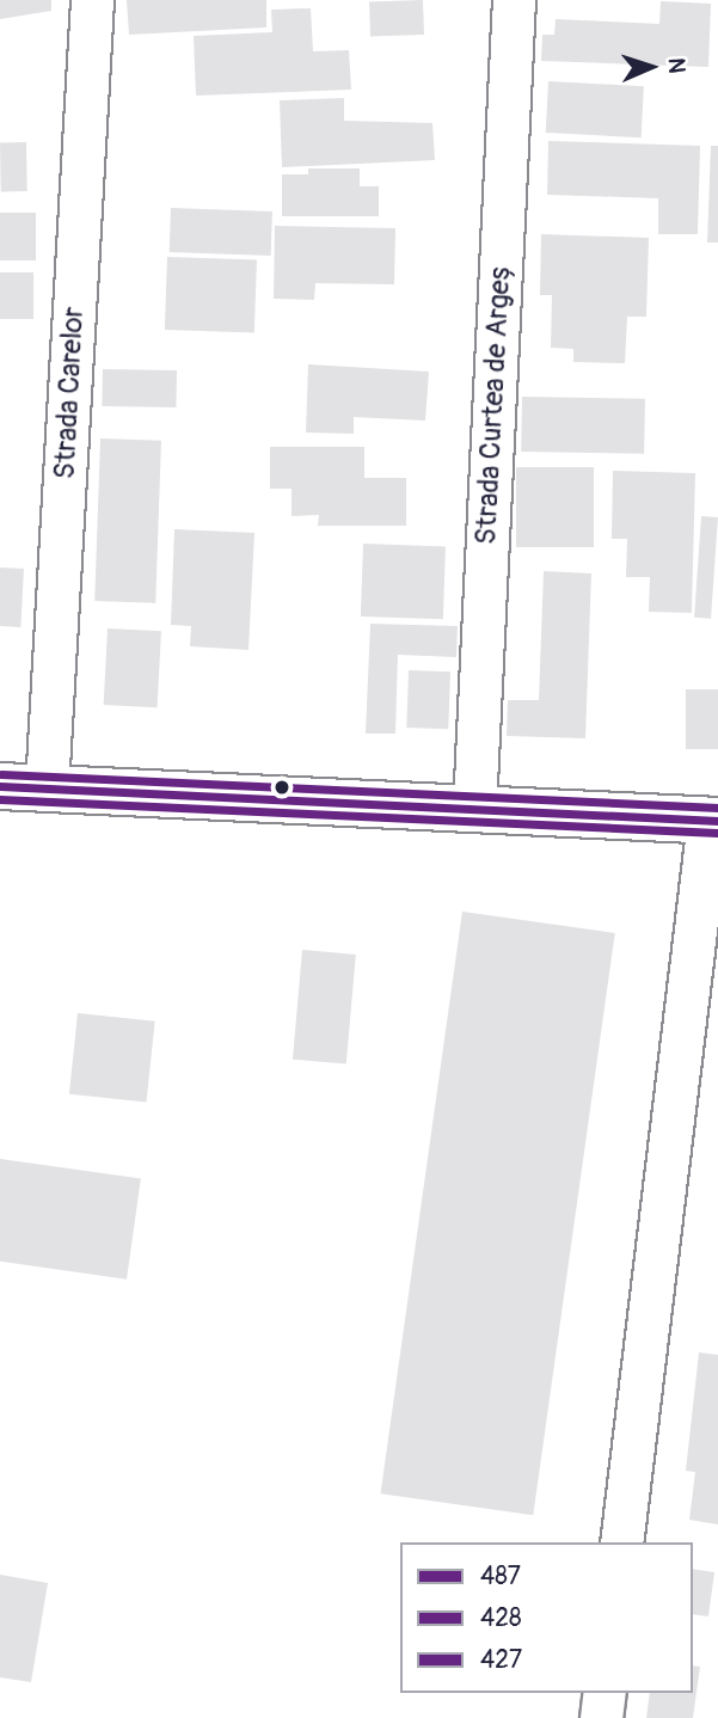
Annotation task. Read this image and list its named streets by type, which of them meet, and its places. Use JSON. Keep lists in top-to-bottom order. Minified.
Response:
{"streets":{"street":["Strada Carelor","Strada Curtea de Argeș"]},"lines":["transit line 427","transit line 487","transit line 428"],"legend":["487","428","427"],"north":"right"}
